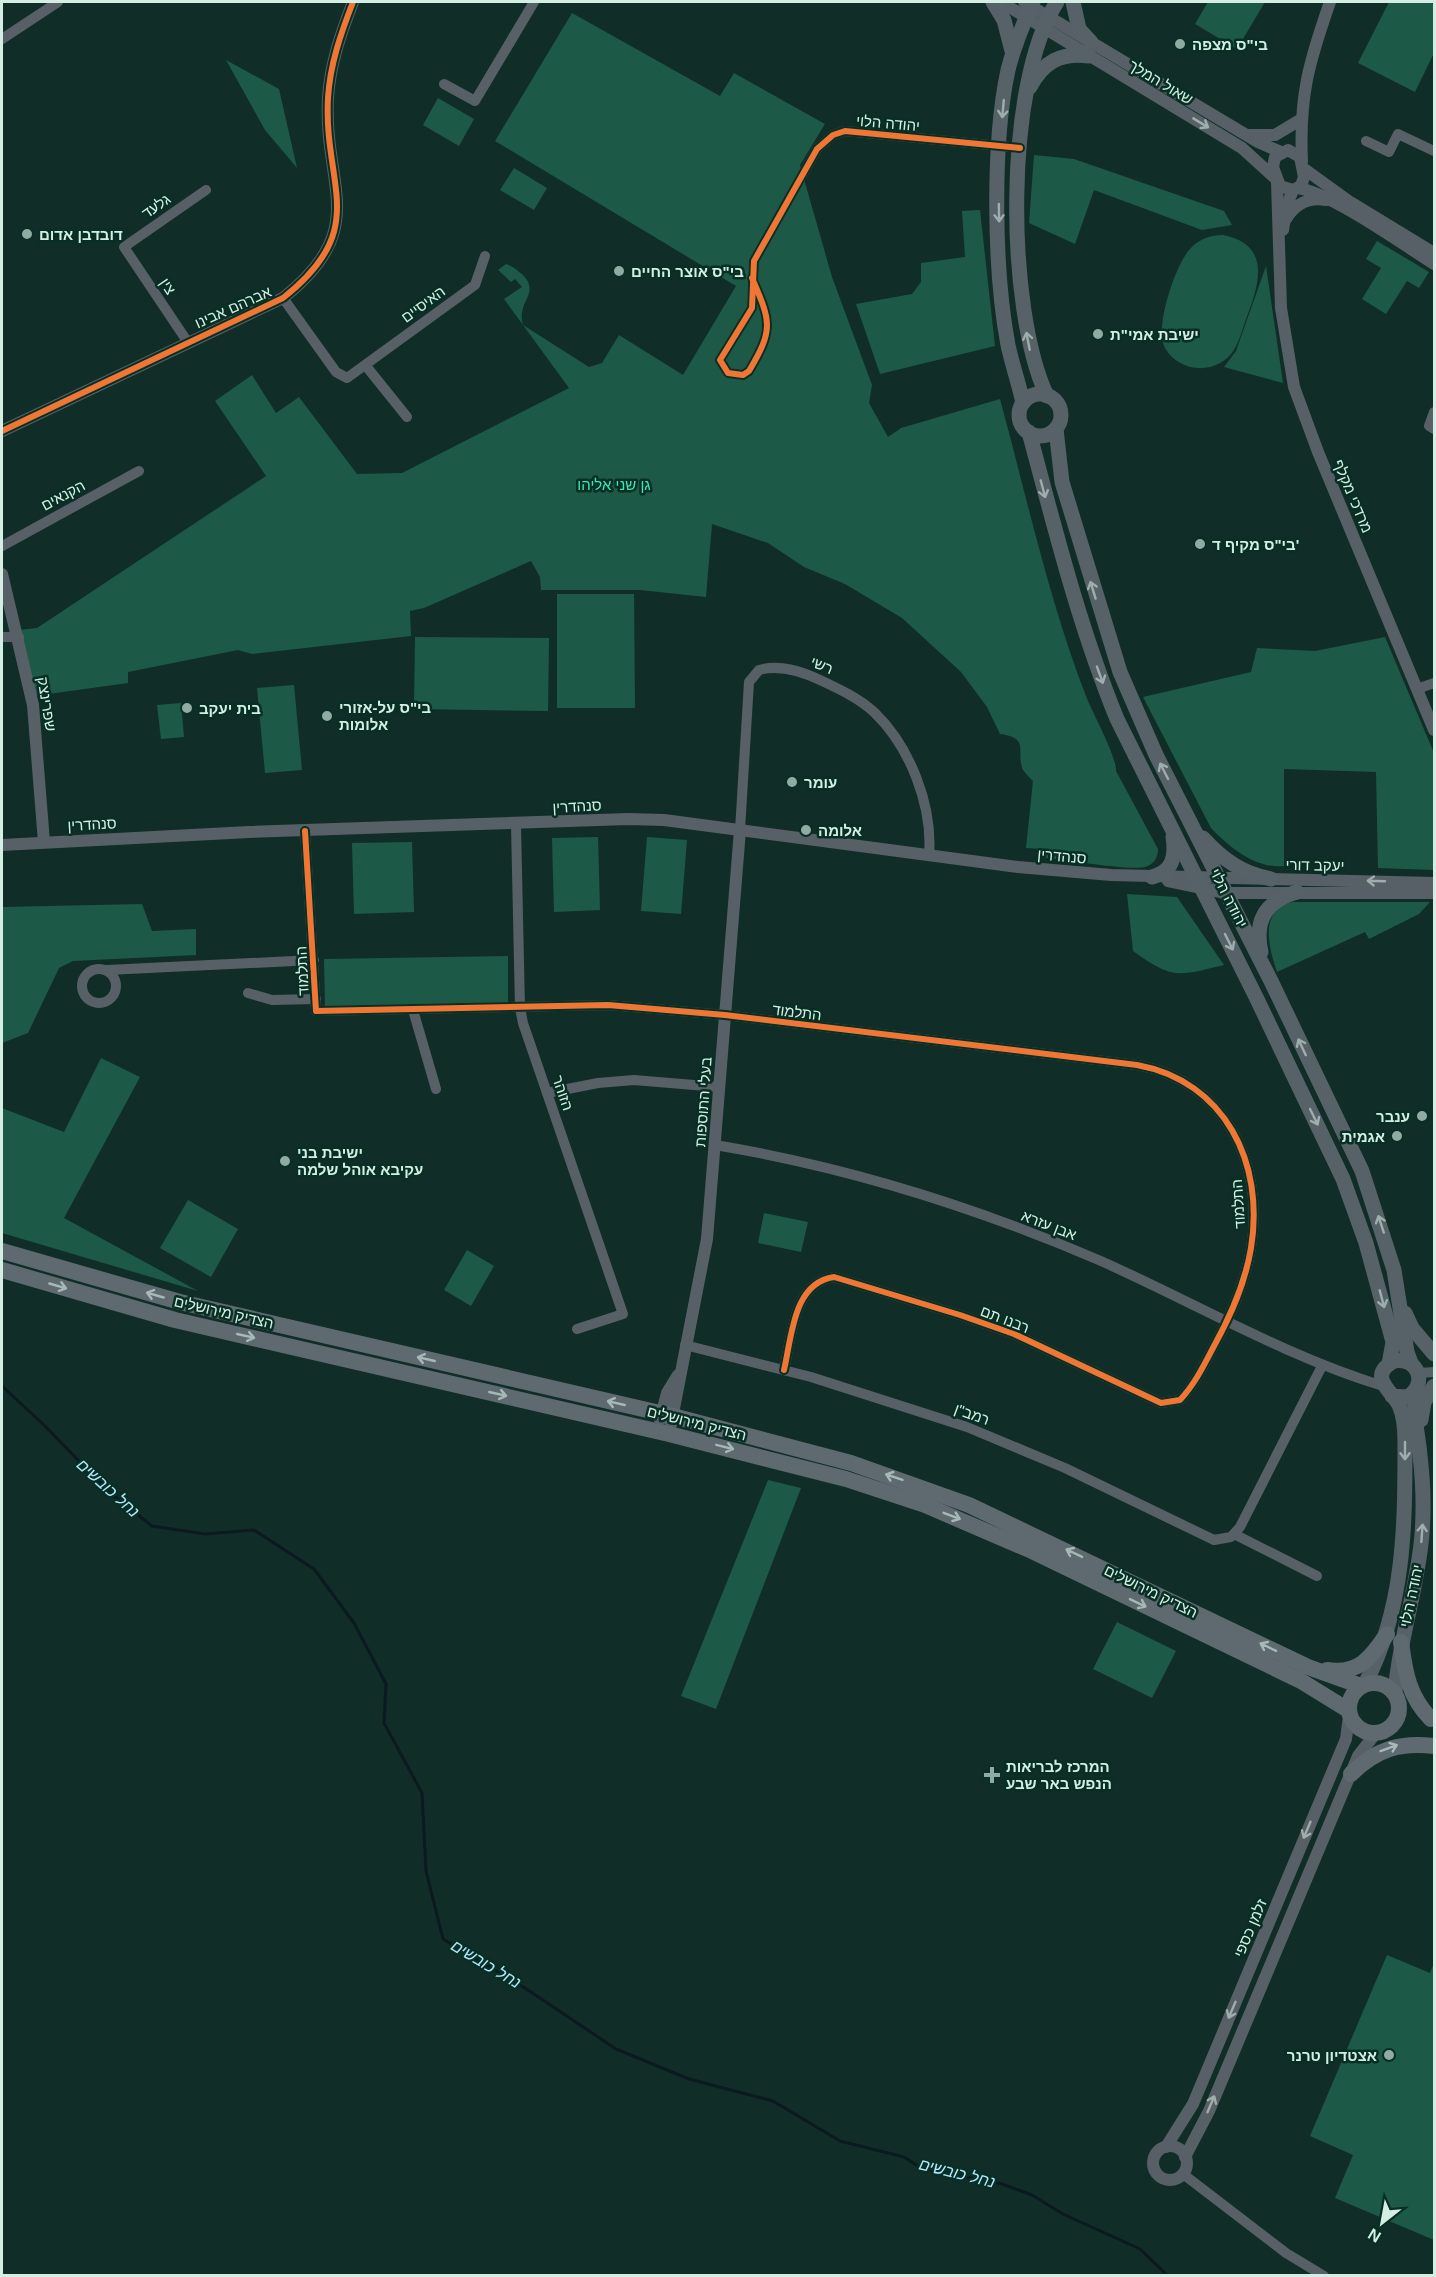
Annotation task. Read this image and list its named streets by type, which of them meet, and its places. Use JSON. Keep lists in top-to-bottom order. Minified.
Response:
{"streets":{"main road":["יהודה הלוי","הצדיק מירושלים"],"street":["שאול המלך","גלעד","צין","האיסיים","אברהם אבינו","הקנאים","מרדכי מקלף","רשי","שפרינצק","סנהדרין","יעקב דורי","התלמוד","הזוהר","בעלי התוספות","אבן עזרא","רבנו תם","רמב\"ן","זלמן כספי"]},"crossings":[["שאול המלך","מרדכי מקלף"],["יהודה הלוי","סנהדרין"],["יהודה הלוי","יעקב דורי"],["יהודה הלוי","אבן עזרא"],["יהודה הלוי","הצדיק מירושלים"],["יהודה הלוי","זלמן כספי"],["גלעד","צין"],["צין","אברהם אבינו"],["האיסיים","אברהם אבינו"],["רשי","סנהדרין"],["רשי","בעלי התוספות"],["שפרינצק","סנהדרין"],["סנהדרין","יעקב דורי"],["סנהדרין","התלמוד"],["סנהדרין","הזוהר"],["סנהדרין","בעלי התוספות"],["התלמוד","הזוהר"],["התלמוד","בעלי התוספות"],["התלמוד","אבן עזרא"],["התלמוד","רבנו תם"],["בעלי התוספות","אבן עזרא"],["בעלי התוספות","הצדיק מירושלים"],["בעלי התוספות","רמב\"ן"],["אבן עזרא","רבנו תם"],["הצדיק מירושלים","זלמן כספי"],["רבנו תם","רמב\"ן"]],"water":["נחל כובשים"],"parks":["גן שני אליהו"],"places":{"other":["בי\"ס מצפה","דובדבן אדום","בי\"ס אוצר החיים","ישיבת אמי\"ת","בי\"ס מקיף ד'","בית יעקב","בי\"ס על-אזורי אלומות","עומר","אלומה","ענבר","אגמית","ישיבת בני עקיבא אוהל שלמה","אצטדיון טרנר"],"health":["המרכז לבריאות הנפש באר שבע"]},"north":"bottom left"}
